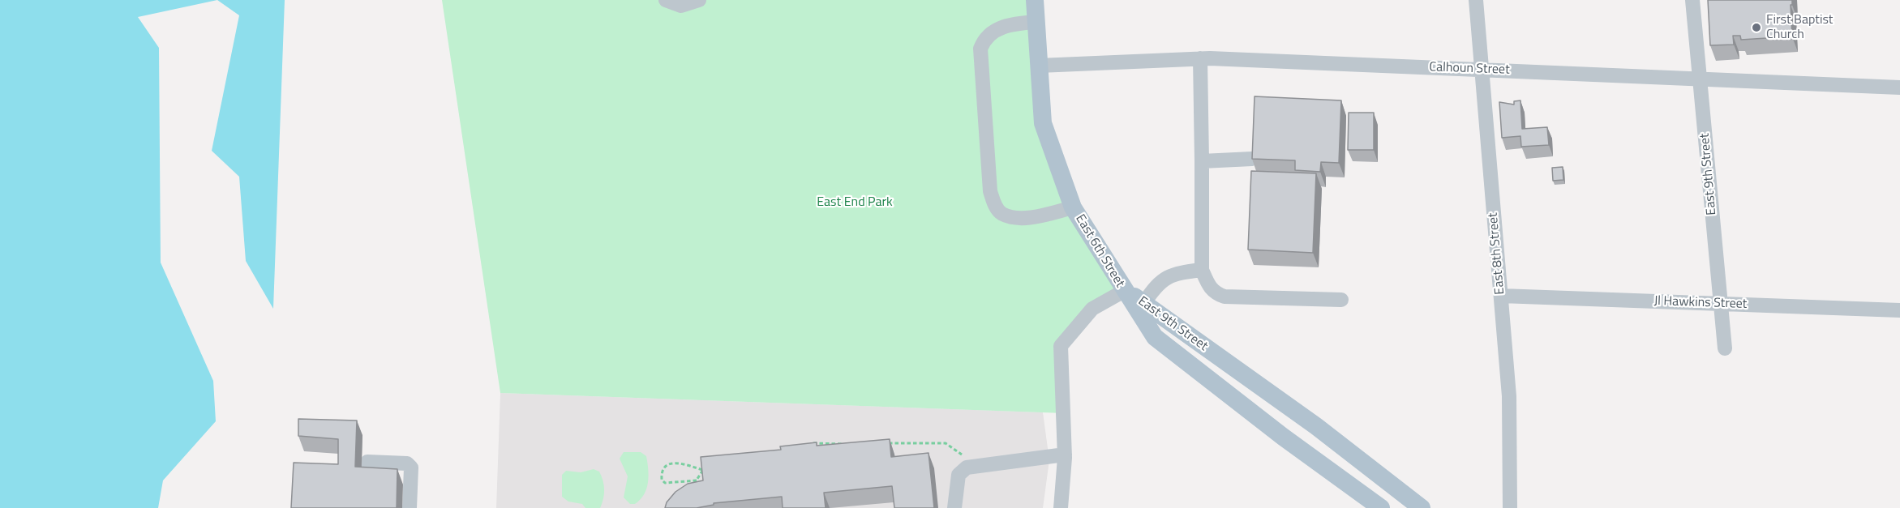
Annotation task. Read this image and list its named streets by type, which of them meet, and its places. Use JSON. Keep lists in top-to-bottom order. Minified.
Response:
{"streets":{"main road":["East 9th Street","East 6th Street"],"street":["Calhoun Street","East 8th Street","Jl Hawkins Street"]},"crossings":[["Calhoun Street","East 9th Street"],["Calhoun Street","East 6th Street"],["Calhoun Street","East 8th Street"],["East 9th Street","East 6th Street"],["East 9th Street","Jl Hawkins Street"],["East 8th Street","Jl Hawkins Street"]],"parks":["East End Park"],"places":["First Baptist Church"]}
